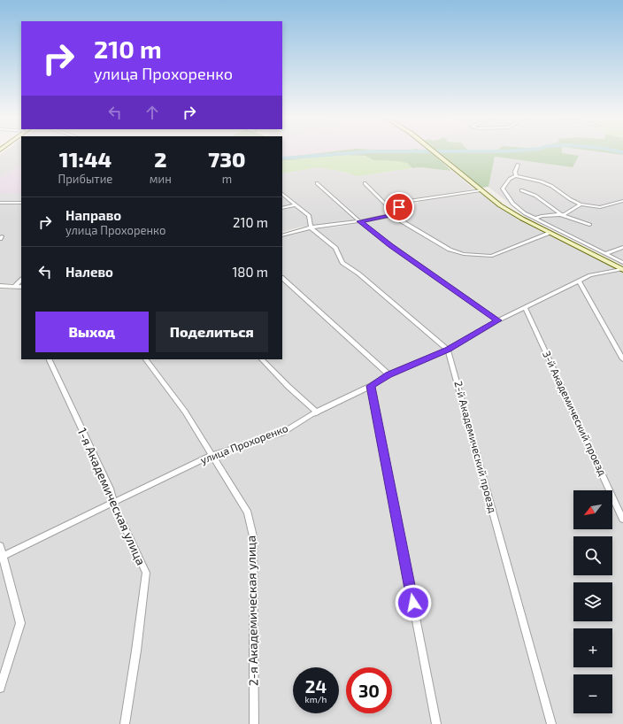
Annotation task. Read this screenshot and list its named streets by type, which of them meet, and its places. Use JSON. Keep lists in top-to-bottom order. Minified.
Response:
{"streets":{"street":["3-й Академический проезд","улица Прохоренко","2-й Академический проезд","1-я Академическая улица","2-я Академическая улица"]},"crossings":[["3-й Академический проезд","улица Прохоренко"],["улица Прохоренко","2-й Академический проезд"],["улица Прохоренко","1-я Академическая улица"],["улица Прохоренко","2-я Академическая улица"]],"north":"bottom left","page":{"turn":["210 m","улица Прохоренко"],"eta":["11:44","Прибытие","2","мин","730","m"],"list":[{"name":"Направо","note":"улица Прохоренко","value":"210 m"},{"name":"Налево","value":"180 m"}],"buttons":["Выход","Поделиться"],"map_buttons":["+","−"],"speed":"24 km/h","limit":"30"}}
